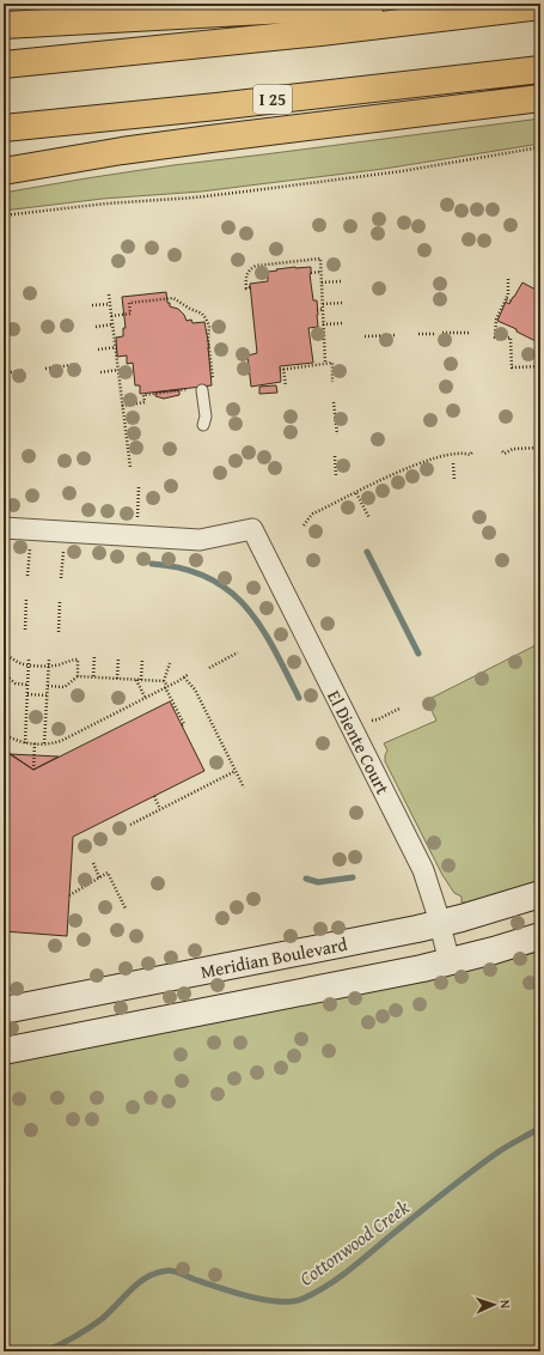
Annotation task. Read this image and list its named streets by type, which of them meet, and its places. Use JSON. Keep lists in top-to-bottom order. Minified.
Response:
{"streets":{"highway":["I 25"],"main road":["Meridian Boulevard"],"street":["El Diente Court"]},"crossings":[["El Diente Court","Meridian Boulevard"]],"water":["Cottonwood Creek"],"north":"right"}
